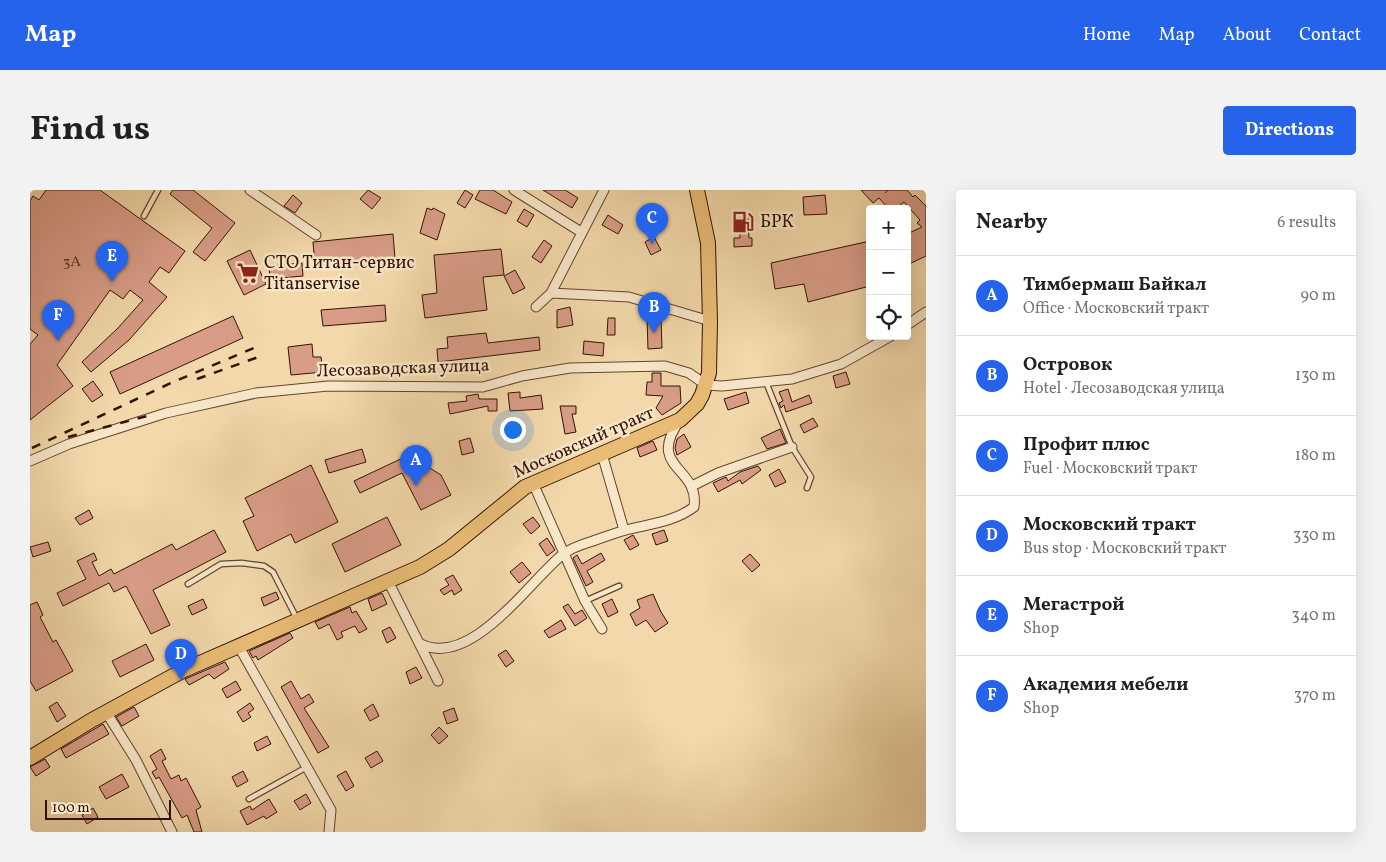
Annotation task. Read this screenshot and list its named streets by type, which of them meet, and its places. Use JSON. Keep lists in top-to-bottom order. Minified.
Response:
{"streets":{"main road":["Московский тракт"],"street":["Лесозаводская улица"]},"crossings":[["Лесозаводская улица","Московский тракт"]],"places":{"fuel station":["БРК"],"supermarket":["СТО Титан-сервис Titanservise"]},"house_numbers":["3А"],"scale_bar":"100 m","page":{"header":"Map","nav":["Home","Map","About","Contact"],"title":"Find us","buttons":"Directions","heading":["Nearby","6 results"],"pins":["C","E","B","F","A","D"],"map_buttons":["+","−"],"list":[{"mark":"A","name":"Тимбермаш Байкал","note":"Office · Московский тракт","value":"90 m"},{"mark":"B","name":"Островок","note":"Hotel · Лесозаводская улица","value":"130 m"},{"mark":"C","name":"Профит плюс","note":"Fuel · Московский тракт","value":"180 m"},{"mark":"D","name":"Московский тракт","note":"Bus stop · Московский тракт","value":"330 m"},{"mark":"E","name":"Мегастрой","note":"Shop","value":"340 m"},{"mark":"F","name":"Академия мебели","note":"Shop","value":"370 m"}],"scale":"100 m"}}
